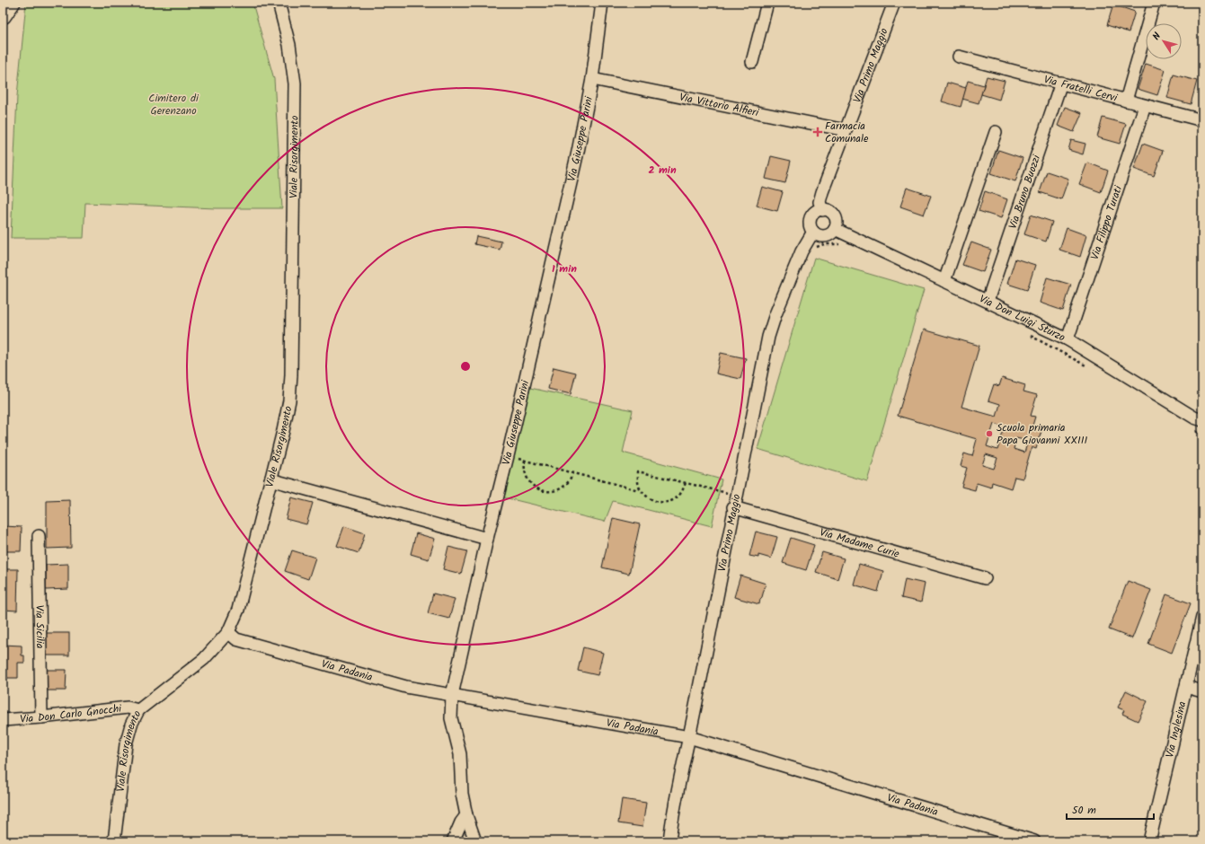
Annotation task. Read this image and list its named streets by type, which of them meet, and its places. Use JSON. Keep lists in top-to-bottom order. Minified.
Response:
{"streets":{"street":["Via Primo Maggio","Via Fratelli Cervi","Via Vittorio Alfieri","Via Giuseppe Parini","Viale Risorgimento","Via Bruno Buozzi","Via Filippo Turati","Via Don Luigi Sturzo","Via Madame Curie","Via Sicilia","Via Padania","Via Don Carlo Gnocchi","Via Inglesina"]},"crossings":[["Via Primo Maggio","Via Vittorio Alfieri"],["Via Primo Maggio","Via Don Luigi Sturzo"],["Via Primo Maggio","Via Madame Curie"],["Via Primo Maggio","Via Padania"],["Via Fratelli Cervi","Via Bruno Buozzi"],["Via Fratelli Cervi","Via Filippo Turati"],["Via Vittorio Alfieri","Via Giuseppe Parini"],["Via Giuseppe Parini","Via Padania"],["Viale Risorgimento","Via Padania"],["Viale Risorgimento","Via Don Carlo Gnocchi"],["Via Bruno Buozzi","Via Don Luigi Sturzo"],["Via Filippo Turati","Via Don Luigi Sturzo"],["Via Sicilia","Via Don Carlo Gnocchi"]],"parks":["Cimitero di Gerenzano"],"places":{"health":["Farmacia Comunale"],"other":["Scuola primaria Papa Giovanni XXIII"]},"scale_bar":"50 m","north":"top left","rings":["2 min","1 min"]}
